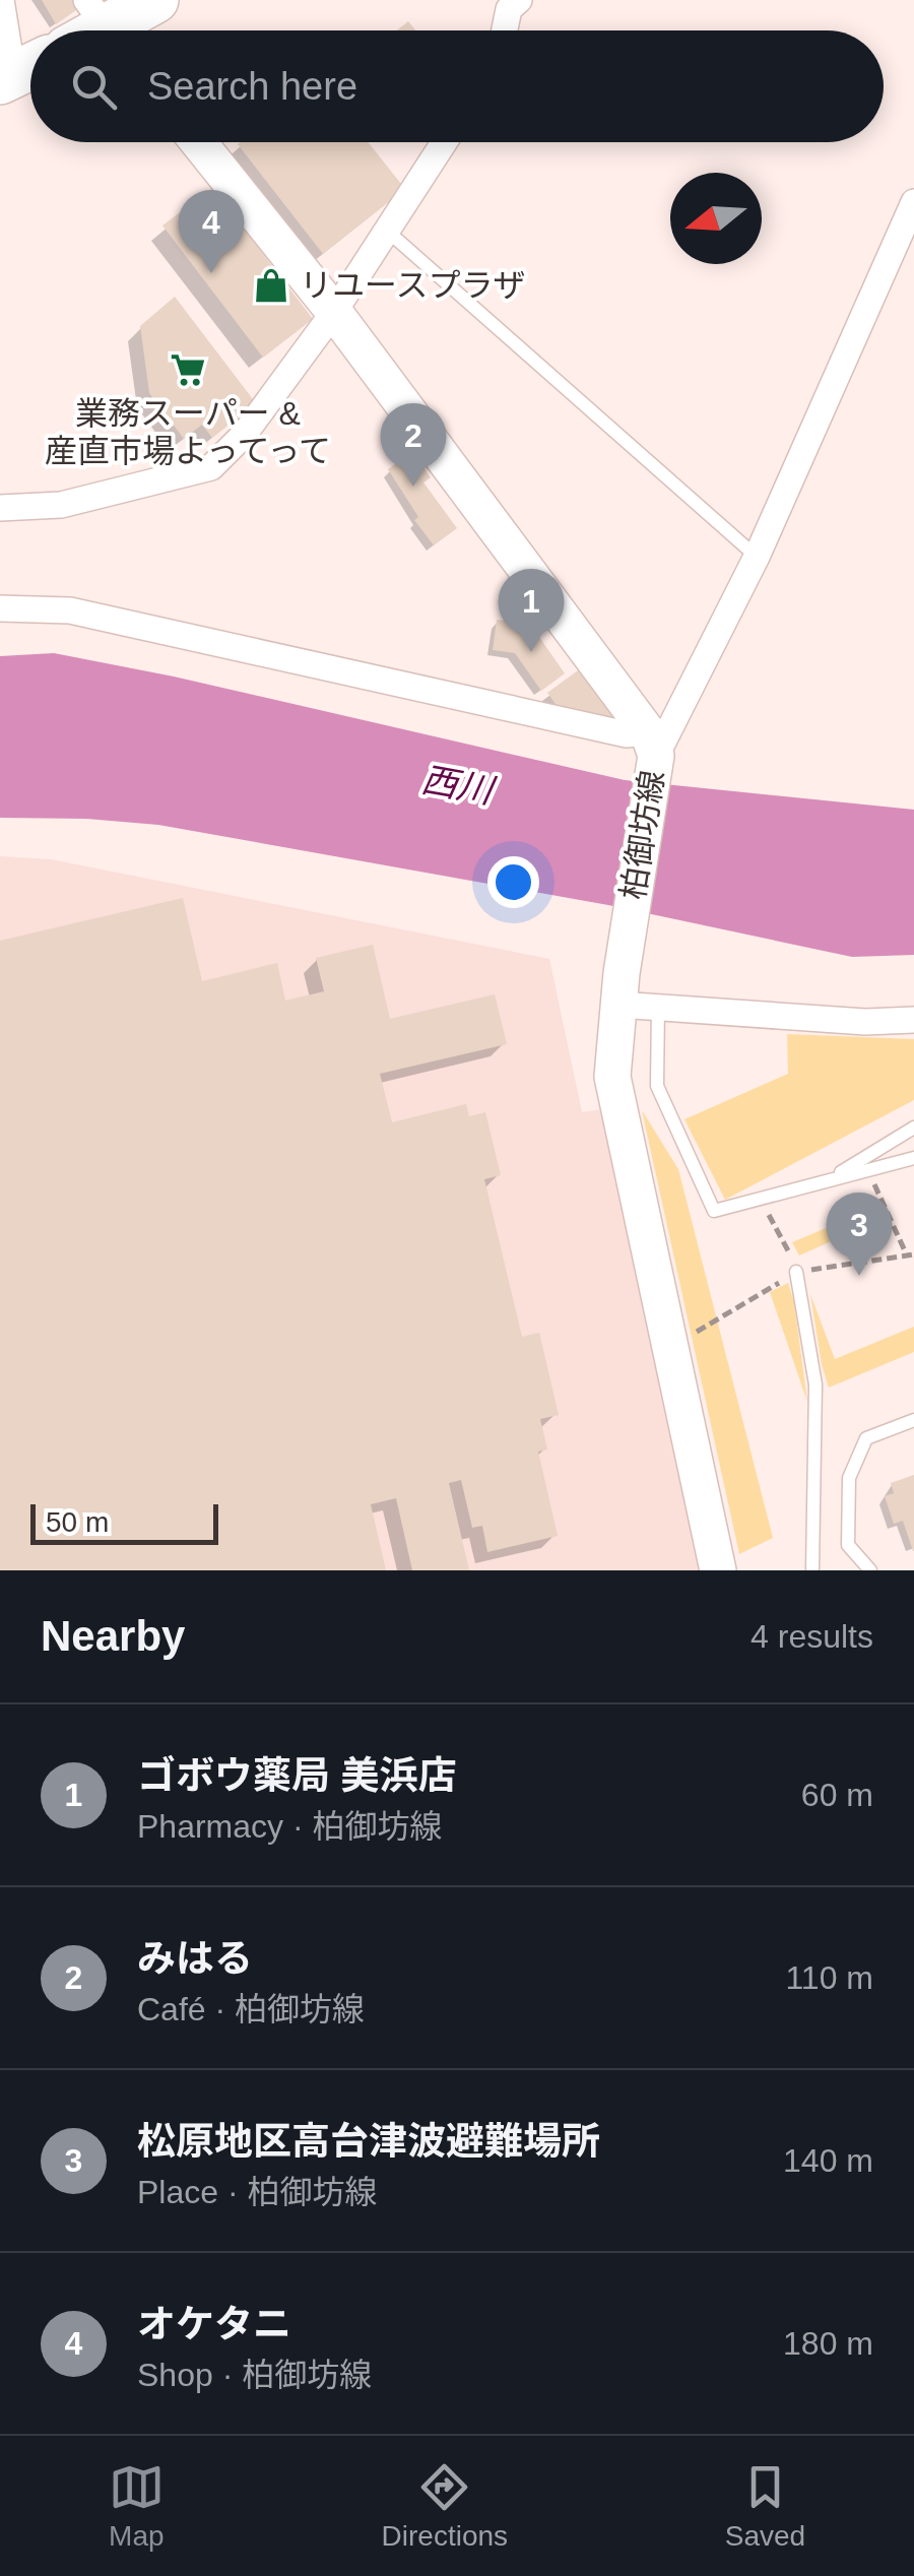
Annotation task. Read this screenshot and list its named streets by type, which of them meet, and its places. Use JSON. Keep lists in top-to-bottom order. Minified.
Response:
{"streets":{"main road":["柏御坊線"]},"water":["西川"],"places":{"shop":["リユースプラザ"],"supermarket":["業務スーパー & 産直市場よってって"]},"scale_bar":"50 m","north":"left","page":{"search":"Search here","pins":["4","2","1","3"],"scale":"50 m","heading":["Nearby","4 results"],"list":[{"mark":"1","name":"ゴボウ薬局 美浜店","note":"Pharmacy · 柏御坊線","value":"60 m"},{"mark":"2","name":"みはる","note":"Café · 柏御坊線","value":"110 m"},{"mark":"3","name":"松原地区高台津波避難場所","note":"Place · 柏御坊線","value":"140 m"},{"mark":"4","name":"オケタニ","note":"Shop · 柏御坊線","value":"180 m"}],"nav":["Map","Directions","Saved"]}}
